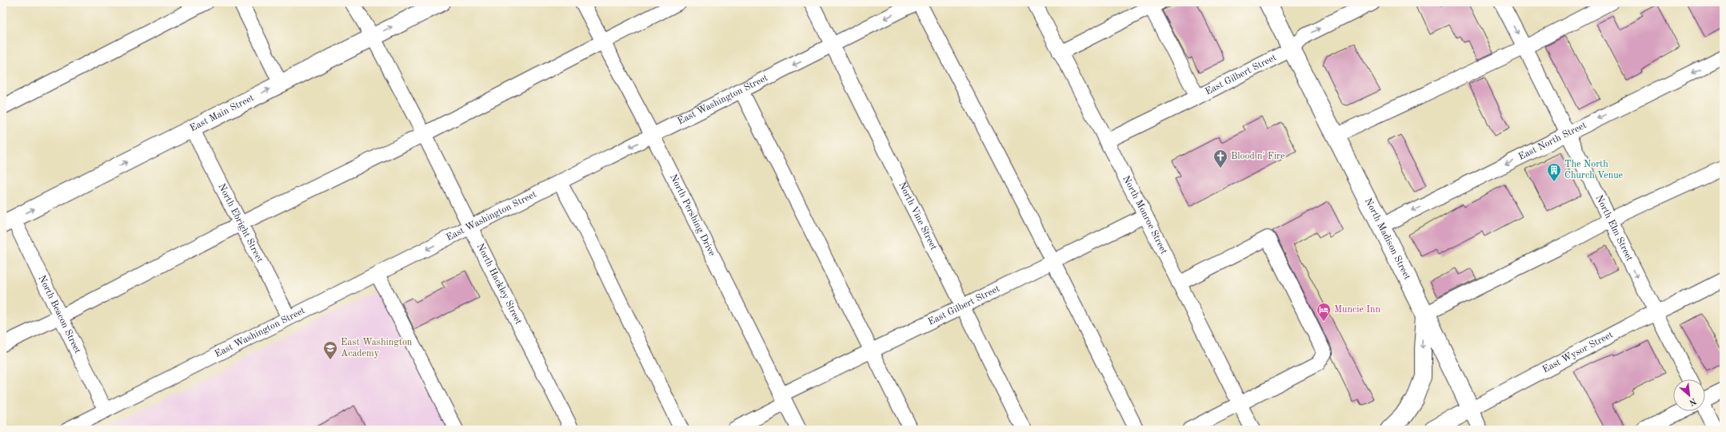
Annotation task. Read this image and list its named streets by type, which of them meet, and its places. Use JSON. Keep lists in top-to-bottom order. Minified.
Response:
{"streets":{"main road":["East Main Street","North Madison Street","East Wysor Street"],"street":["East Gilbert Street","East Washington Street","East North Street","North Pershing Drive","North Vine Street","North Monroe Street","North Ebright Street","North Elm Street","North Hackley Street","North Beacon Street"]},"crossings":[["East Gilbert Street","North Pershing Drive"],["East Gilbert Street","North Vine Street"],["East Gilbert Street","North Monroe Street"],["East Gilbert Street","North Madison Street"],["East Washington Street","North Pershing Drive"],["East Washington Street","North Vine Street"],["East Washington Street","North Ebright Street"],["East Washington Street","North Hackley Street"],["East Washington Street","North Beacon Street"],["East Main Street","North Ebright Street"],["East Main Street","North Hackley Street"],["East Main Street","North Beacon Street"],["East North Street","North Elm Street"],["East North Street","North Madison Street"],["North Elm Street","East Wysor Street"],["North Madison Street","East Wysor Street"]],"one_way":["East Main Street","North Elm Street"],"places":{"church":["Blood n' Fire"],"building":["The North Church Venue"],"hotel":["Muncie Inn"],"school or university":["East Washington Academy"]},"north":"bottom right"}
